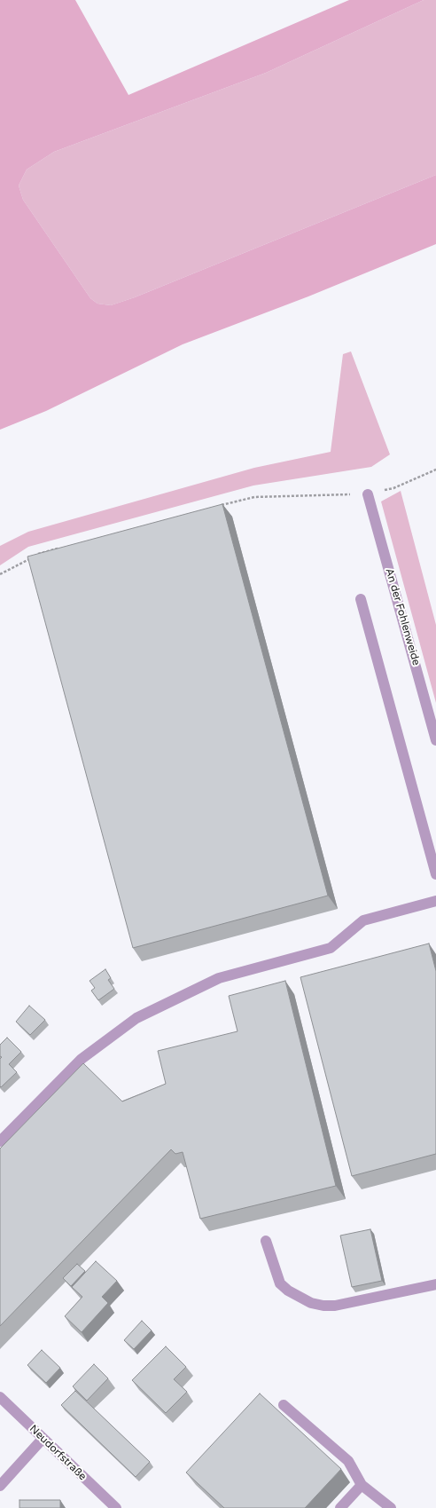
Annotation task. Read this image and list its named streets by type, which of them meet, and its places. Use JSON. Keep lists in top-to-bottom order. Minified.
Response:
{"streets":{"street":["An der Fohlenweide","Neudorfstraße"]}}
